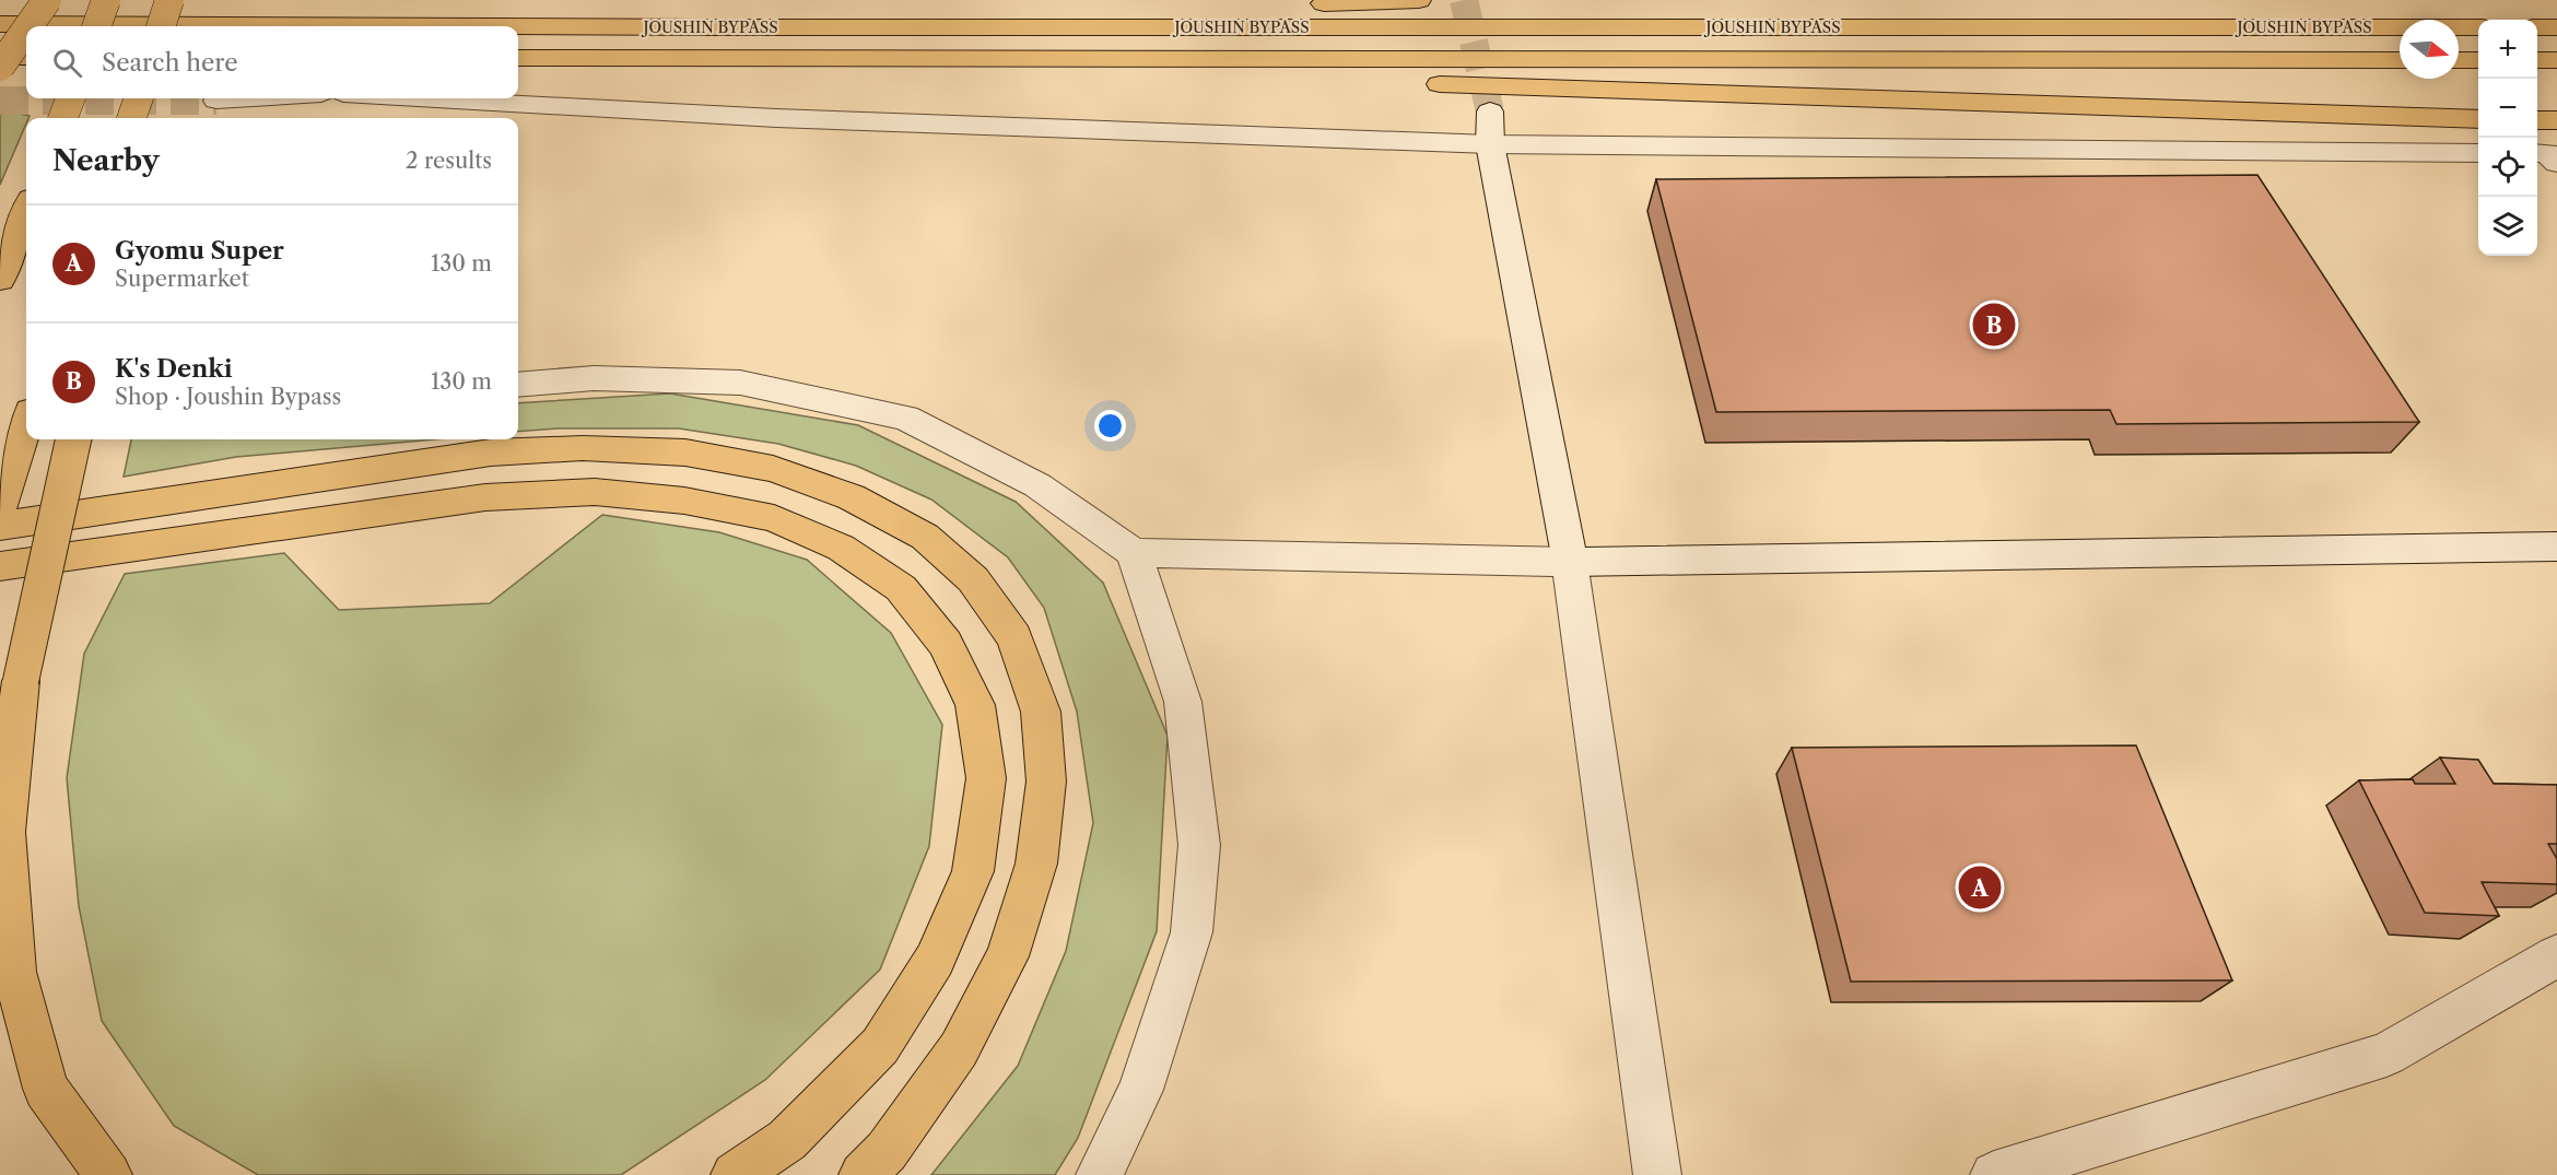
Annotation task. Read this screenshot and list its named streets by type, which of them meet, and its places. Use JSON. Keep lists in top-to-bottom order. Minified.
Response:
{"streets":{"highway":["JOUSHIN BYPASS"]},"north":"right","page":{"map_buttons":["+","−"],"search":"Search here","heading":["Nearby","2 results"],"list":[{"mark":"A","name":"Gyomu Super","note":"Supermarket","value":"130 m"},{"mark":"B","name":"K's Denki","note":"Shop · Joushin Bypass","value":"130 m"}],"pins":["B","A"]}}
